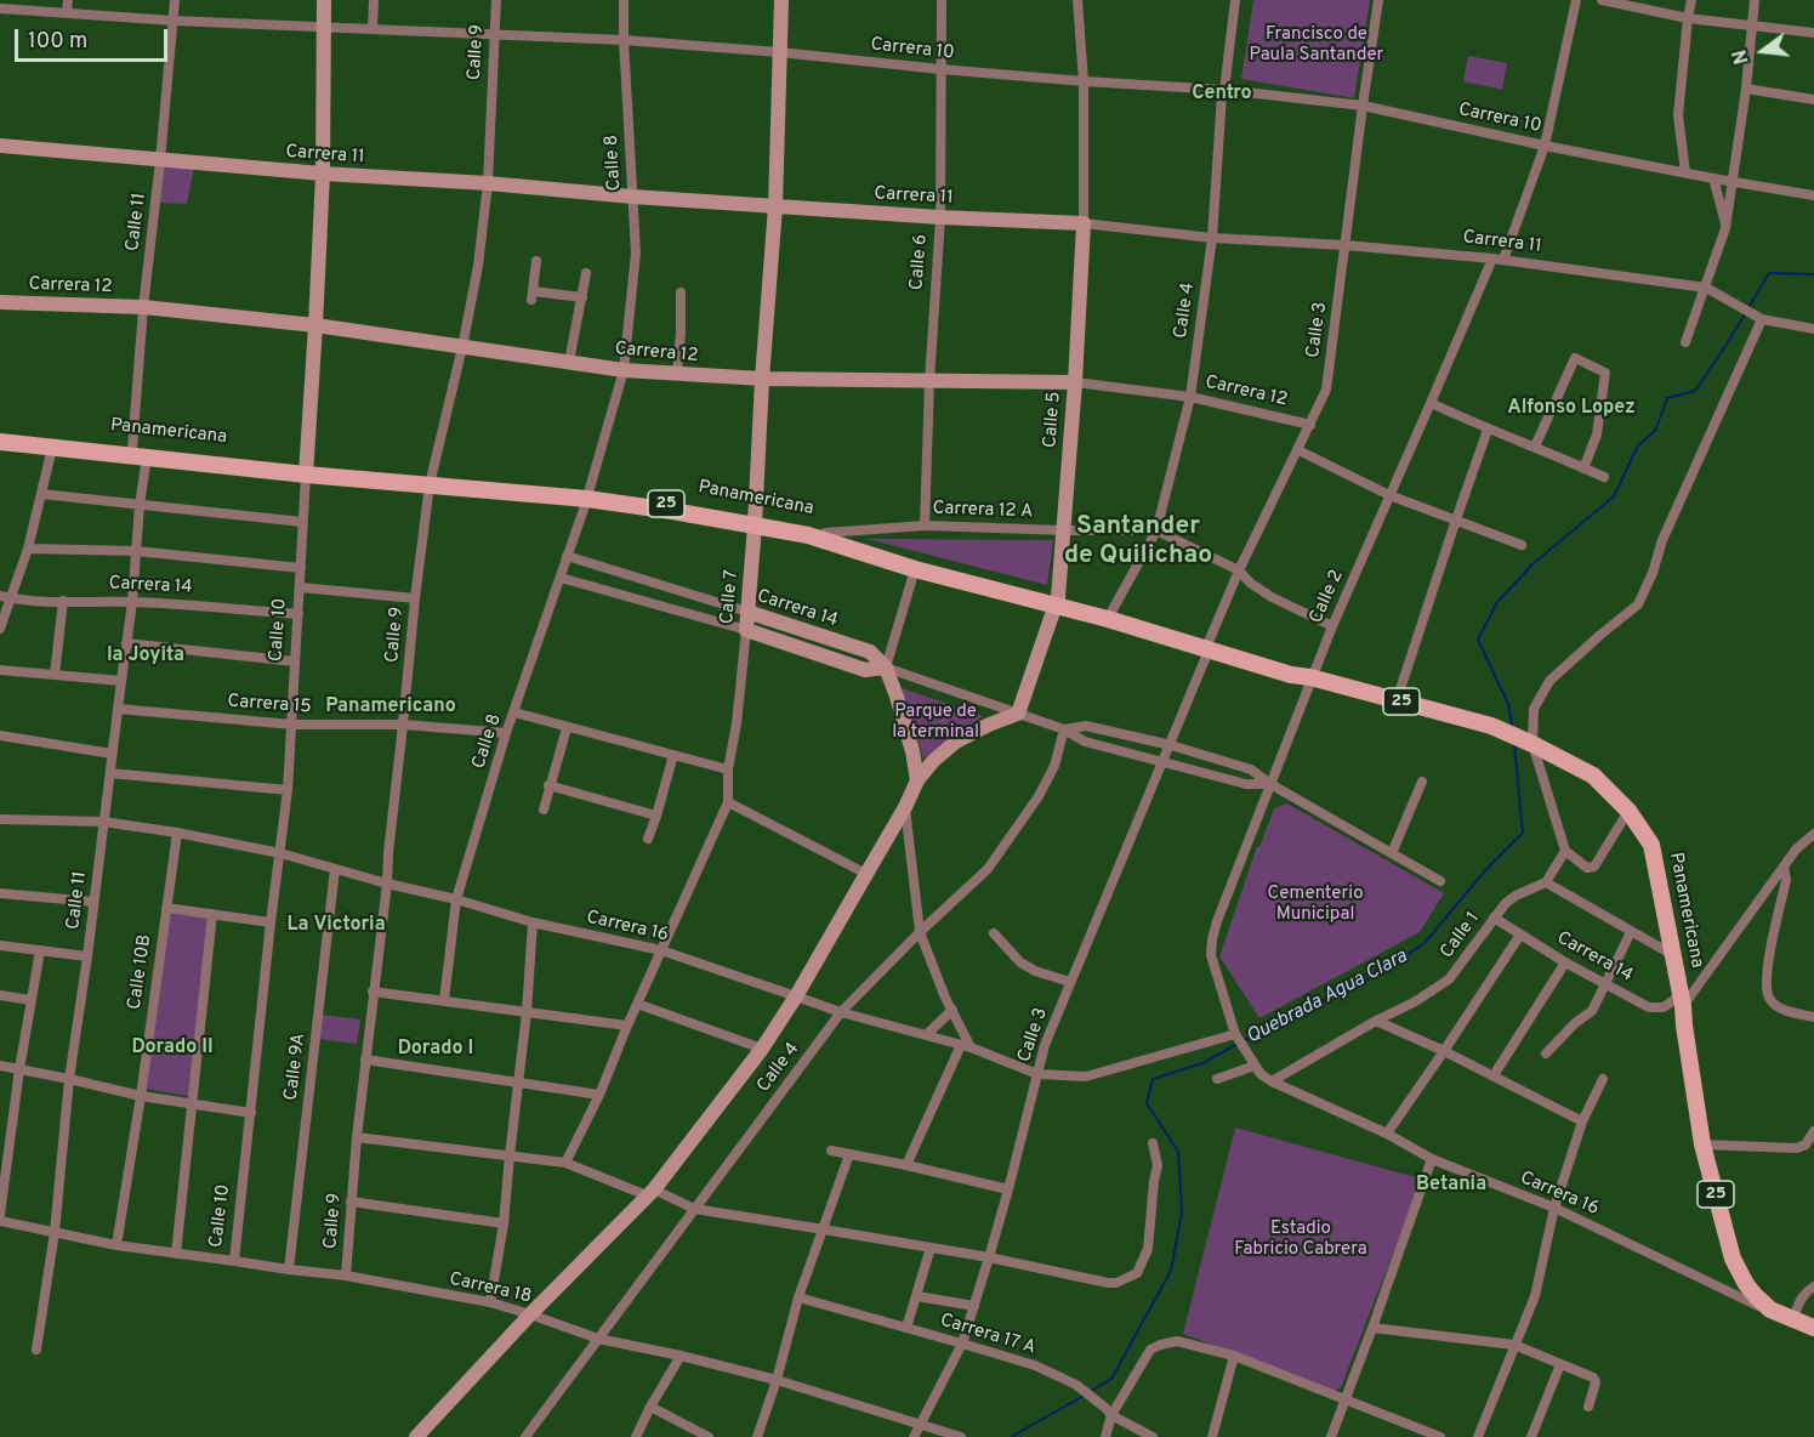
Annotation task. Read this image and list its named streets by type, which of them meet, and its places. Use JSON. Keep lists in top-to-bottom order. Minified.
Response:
{"streets":{"main road":["Panamericana","25"],"street":["Carrera 10","Calle 9","Carrera 11","Calle 8","Calle 11","Calle 6","Carrera 12","Calle 4","Calle 3","Calle 5","Carrera 12 A","Carrera 14","Calle 7","Calle 2","Calle 10","Carrera 15","Carrera 16","Calle 1","Calle 10B","Calle 9A","Carrera 18","Carrera 17 A"]},"crossings":[["Carrera 10","Calle 9"],["Carrera 10","Calle 8"],["Carrera 10","Calle 11"],["Carrera 10","Calle 6"],["Carrera 10","Calle 4"],["Carrera 10","Calle 3"],["Carrera 10","Calle 5"],["Carrera 10","Calle 7"],["Carrera 10","Calle 2"],["Carrera 10","Calle 10"],["Calle 9","Carrera 11"],["Calle 9","Carrera 12"],["Calle 9","Panamericana"],["Calle 9","Carrera 15"],["Calle 9","Carrera 16"],["Calle 9","Carrera 18"],["Carrera 11","Calle 8"],["Carrera 11","Calle 11"],["Carrera 11","Calle 6"],["Carrera 11","Calle 4"],["Carrera 11","Calle 3"],["Carrera 11","Calle 5"],["Carrera 11","Calle 7"],["Carrera 11","Calle 2"],["Carrera 11","Calle 10"],["Calle 8","Carrera 12"],["Calle 8","Panamericana"],["Calle 8","Carrera 14"],["Calle 8","Carrera 15"],["Calle 8","Carrera 16"],["Calle 11","Carrera 12"],["Calle 11","Panamericana"],["Calle 11","Carrera 14"],["Calle 11","Carrera 15"],["Calle 11","Carrera 16"],["Calle 11","Carrera 18"],["Calle 6","Carrera 12"],["Calle 6","Carrera 12 A"],["Carrera 12","Calle 4"],["Carrera 12","Calle 3"],["Carrera 12","Calle 5"],["Carrera 12","Calle 7"],["Carrera 12","Calle 10"],["Calle 4","Panamericana"],["Calle 4","Carrera 12 A"],["Calle 4","Carrera 14"],["Calle 4","Carrera 16"],["Calle 4","Carrera 18"],["Calle 3","Panamericana"],["Calle 3","Carrera 12 A"],["Calle 3","Carrera 14"],["Calle 3","Carrera 16"],["Calle 3","Carrera 18"],["Calle 3","Carrera 17 A"],["Calle 5","Panamericana"],["Calle 5","Carrera 12 A"],["Calle 5","Carrera 14"],["Panamericana","Carrera 12 A"],["Panamericana","Carrera 14"],["Panamericana","Calle 7"],["Panamericana","Calle 2"],["Panamericana","Calle 10"],["Panamericana","Carrera 16"],["Carrera 12 A","Calle 2"],["Carrera 14","Calle 7"],["Carrera 14","Calle 2"],["Carrera 14","Calle 10"],["Carrera 14","Calle 1"],["Calle 7","Carrera 16"],["Calle 2","Carrera 16"],["Calle 10","Carrera 15"],["Calle 10","Carrera 16"],["Calle 10","Carrera 18"],["Carrera 16","Calle 1"],["Carrera 16","Calle 10B"],["Carrera 16","Calle 9A"],["Calle 10B","Carrera 18"],["Calle 9A","Carrera 18"]],"districts":["Centro","Alfonso Lopez","Santander de Quilichao","la Joyita","Panamericano","La Victoria","Dorado II","Dorado I","Betania"],"water":["Quebrada Agua Clara"],"parks":["Francisco de Paula Santander","Parque de la terminal","Cementerio Municipal","Estadio Fabricio Cabrera"],"scale_bar":"100 m","north":"left"}
